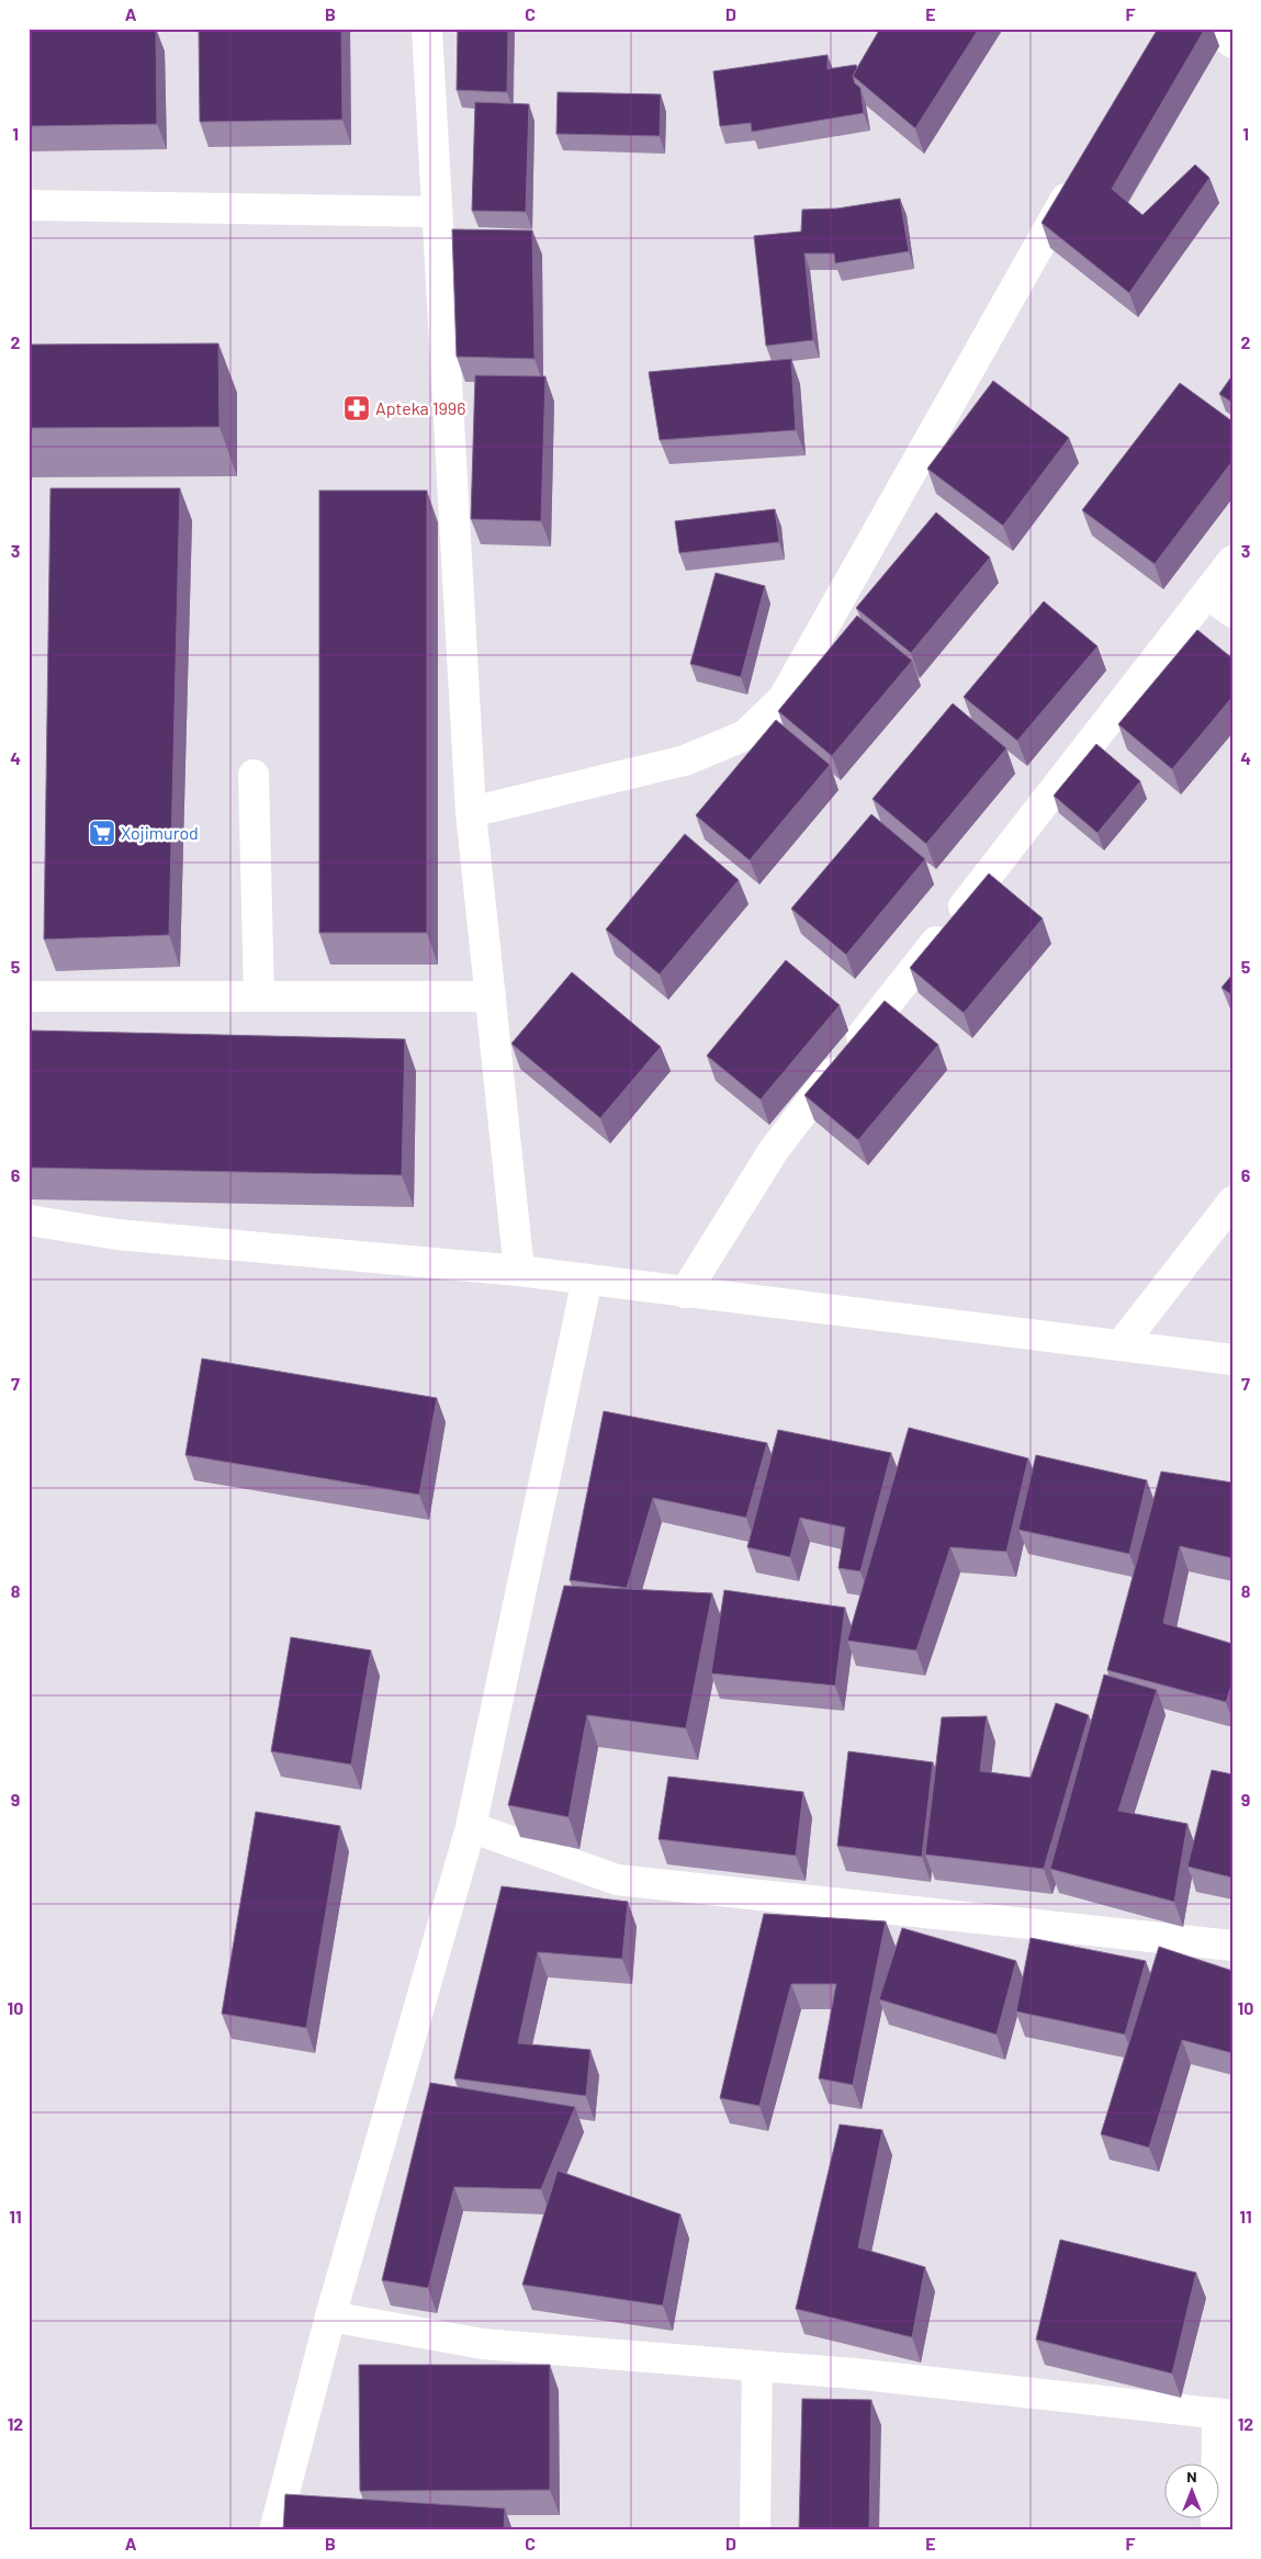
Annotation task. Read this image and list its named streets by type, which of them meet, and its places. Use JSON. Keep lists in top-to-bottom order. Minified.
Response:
{"places":{"pharmacy":["Apteka 1996"],"supermarket":["Xojimurod"]},"north":"top","grid":{"columns":["A","B","C","D","E","F"],"rows":["1","2","3","4","5","6","7","8","9","10","11","12"]}}
